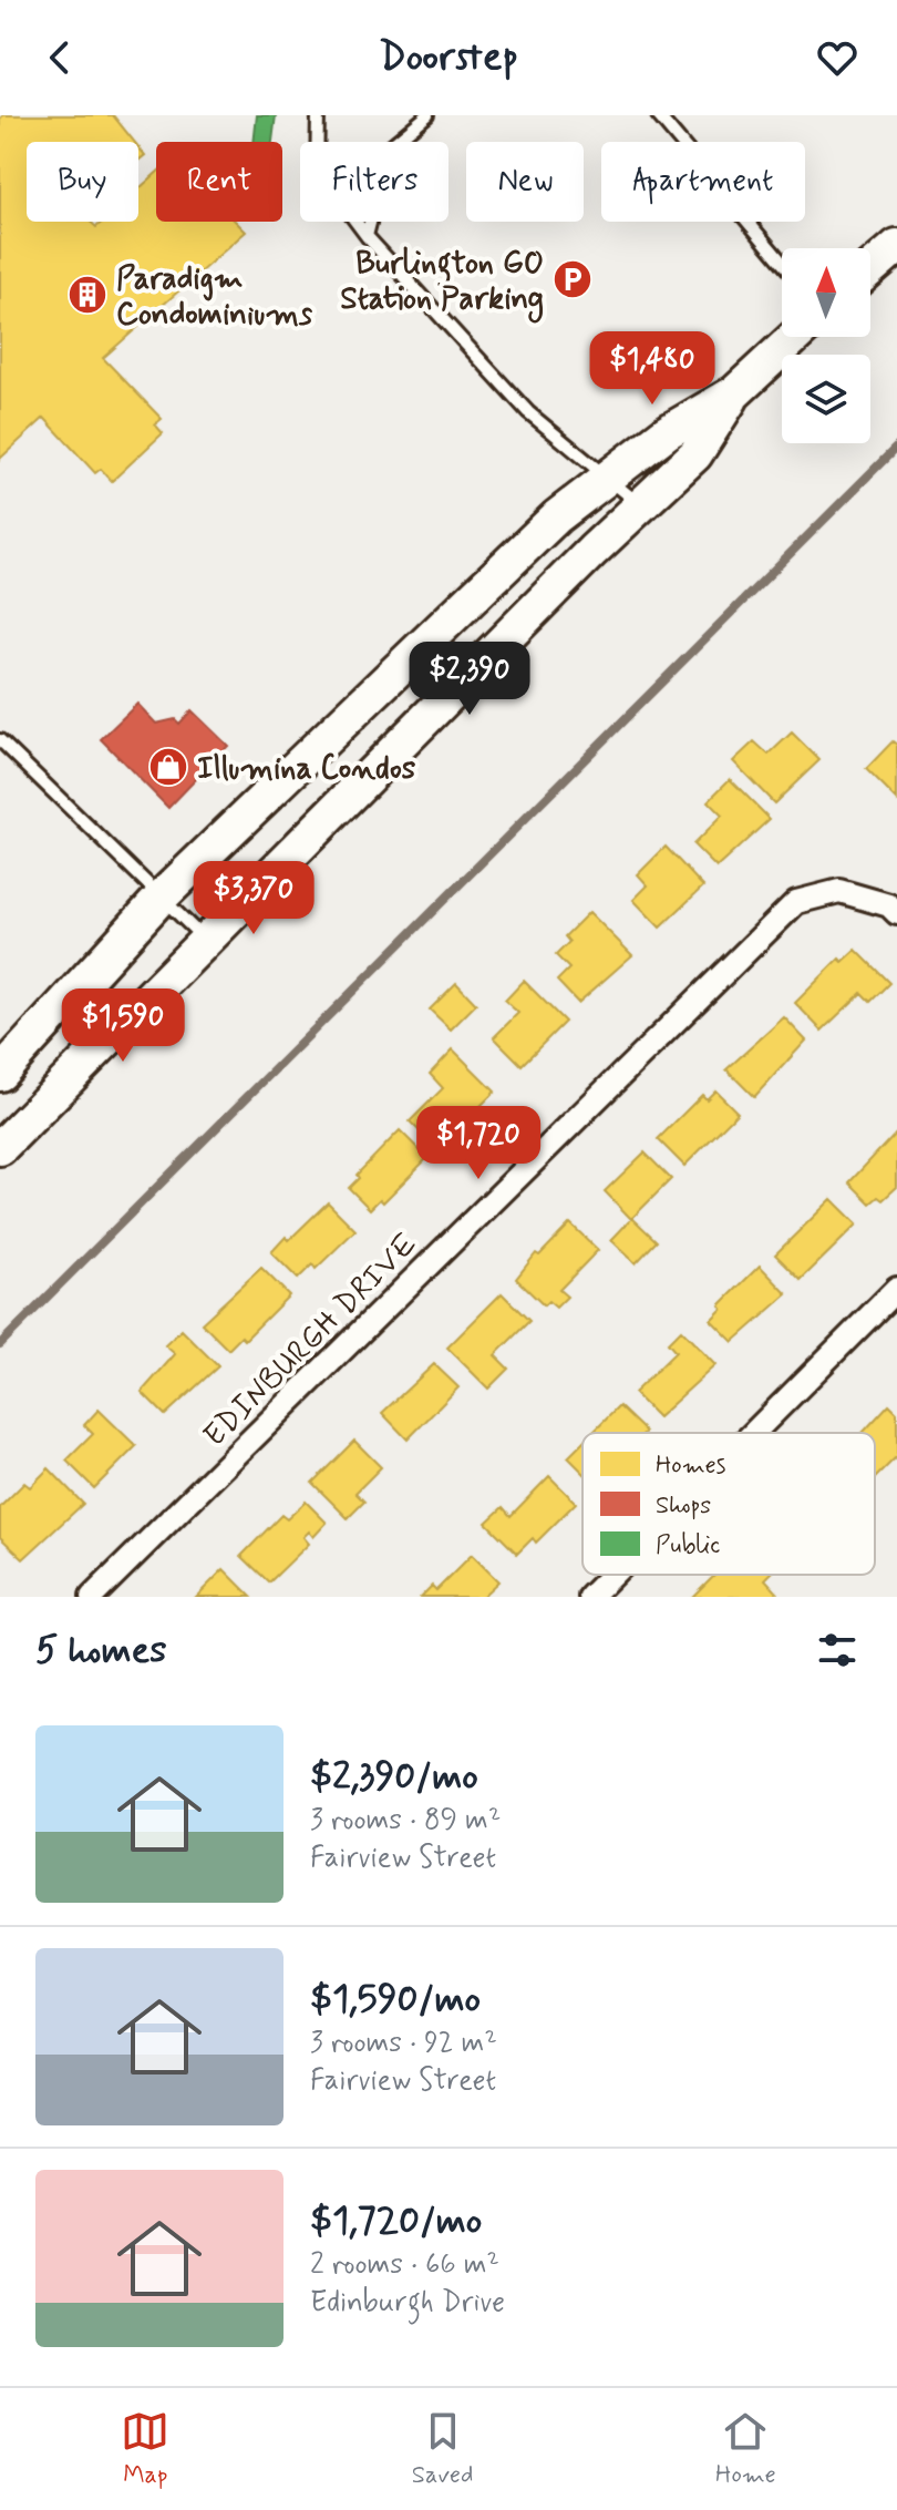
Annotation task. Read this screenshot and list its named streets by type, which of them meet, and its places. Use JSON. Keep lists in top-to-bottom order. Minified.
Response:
{"streets":{"street":["EDINBURGH DRIVE"]},"places":{"parking":["Burlington GO Station Parking"],"building":["Paradigm Condominiums"],"shop":["Illumina Condos"]},"legend":["Homes","Shops","Public"],"north":"top","page":{"header":"Doorstep","chip":["Buy","Rent","Filters","New","Apartment"],"price":["$1,480","$2,390","$3,370","$1,590","$1,720"],"heading":"5 homes","list":[{"name":"$2,390/mo","note":"3 rooms · 89 m² · Fairview Street"},{"name":"$1,590/mo","note":"3 rooms · 92 m² · Fairview Street"},{"name":"$1,720/mo","note":"2 rooms · 66 m² · Edinburgh Drive"}],"tabs":["Map","Saved","Home"]}}
